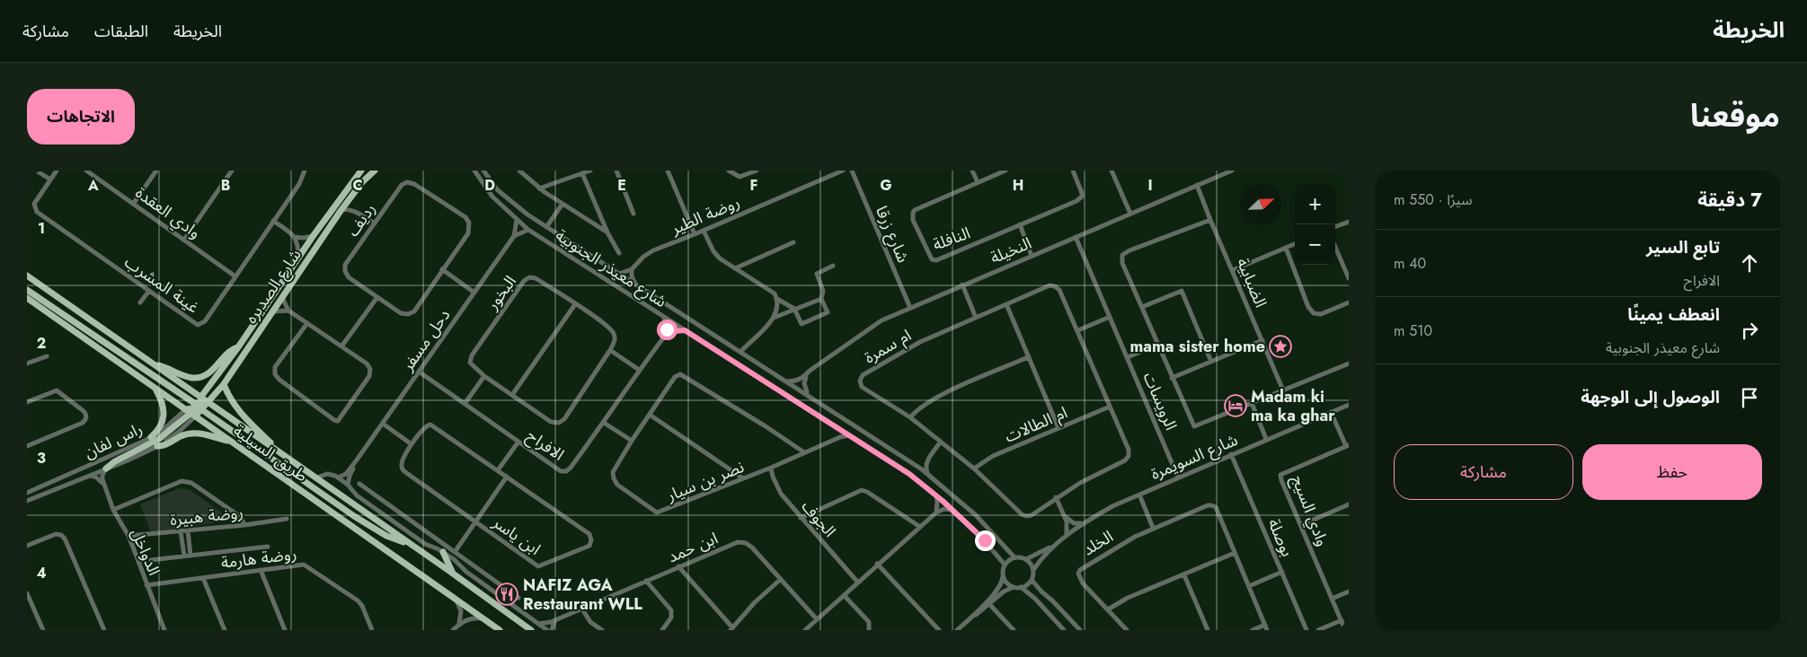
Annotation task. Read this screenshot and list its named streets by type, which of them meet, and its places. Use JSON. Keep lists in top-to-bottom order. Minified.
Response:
{"streets":{"main road":["شارع الصديره","طريق السيلية"],"street":["وادي العقدة","روضة الطير","رديف","شارع زرقا","النافلة","النخيلة","شارع معيذر الجنوبية","الضبابية","غينة المشرب","البخور","دحل مسفر","ام سمرة","الرويسات","ام الطالات","راس لفان","الافراح","شارع السويمرة","نصر بن سيار","وادي السيج","روضة هبيرة","الجوف","ابن ياسر","بوصلة","الخلد","ابن حمد","الدواخل","روضة هارمة"]},"crossings":[["وادي العقدة","غينة المشرب"],["روضة الطير","شارع معيذر الجنوبية"],["شارع زرقا","النخيلة"],["النخيلة","شارع معيذر الجنوبية"],["النخيلة","الضبابية"],["النخيلة","الرويسات"],["شارع معيذر الجنوبية","دحل مسفر"],["شارع معيذر الجنوبية","شارع السويمرة"],["شارع معيذر الجنوبية","نصر بن سيار"],["شارع الصديره","طريق السيلية"],["دحل مسفر","الافراح"],["دحل مسفر","طريق السيلية"],["ام سمرة","ام الطالات"],["الرويسات","شارع السويمرة"],["راس لفان","طريق السيلية"],["راس لفان","الدواخل"],["شارع السويمرة","وادي السيج"],["شارع السويمرة","بوصلة"],["نصر بن سيار","الجوف"],["روضة هبيرة","الدواخل"],["الدواخل","روضة هارمة"]],"places":{"place":["mama sister home"],"hotel":["Madam ki ma ka ghar"],"restaurant":["NAFIZ AGA Restaurant WLL"]},"north":"top right","page":{"header":"الخريطة","nav":["الخريطة","الطبقات","مشاركة"],"title":"موقعنا","buttons":["الاتجاهات",["حفظ","مشاركة"]],"heading":["7 دقيقة","سيرًا · 550 m"],"map_buttons":["+","−"],"list":[["تابع السير","الافراح","40 m"],["انعطف يمينًا","شارع معيذر الجنوبية","510 m"],"الوصول إلى الوجهة"]},"grid":{"columns":["A","B","C","D","E","F","G","H","I"],"rows":["1","2","3","4"]}}
